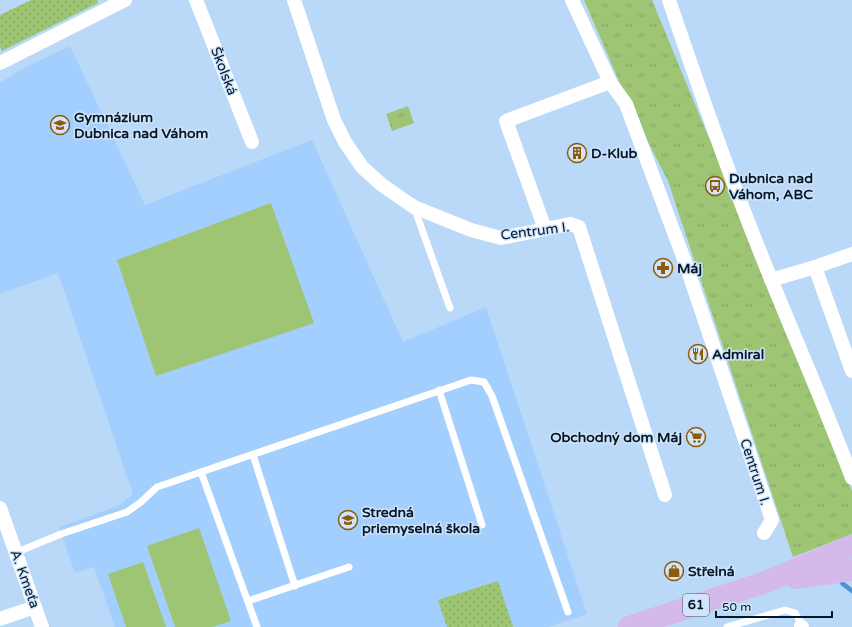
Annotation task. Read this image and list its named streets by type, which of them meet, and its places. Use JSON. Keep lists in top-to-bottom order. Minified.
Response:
{"streets":{"main road":["61"],"street":["Školská","Centrum I.","A. Kmeťa"]},"places":{"school or university":["Gymnázium Dubnica nad Váhom","Stredná priemyselná škola"],"building":["D-Klub"],"bus stop":["Dubnica nad Váhom, ABC"],"pharmacy":["Máj"],"restaurant":["Admiral"],"supermarket":["Obchodný dom Máj"],"shop":["Střelná"]},"scale_bar":"50 m"}
